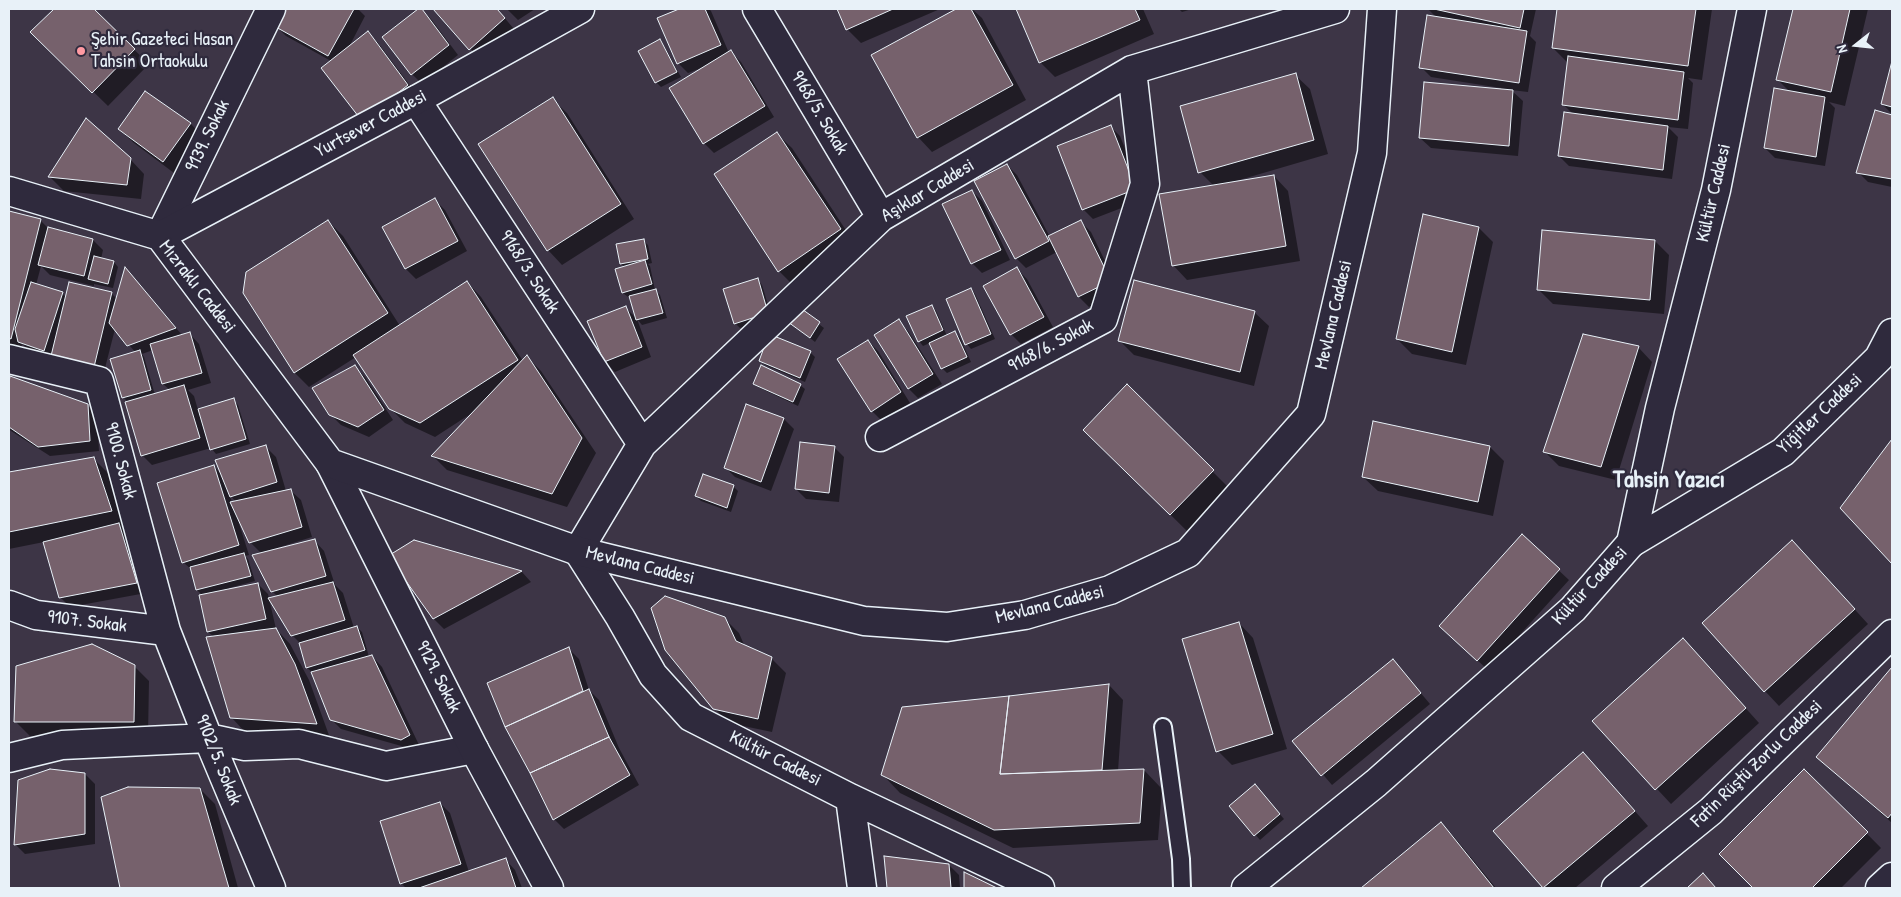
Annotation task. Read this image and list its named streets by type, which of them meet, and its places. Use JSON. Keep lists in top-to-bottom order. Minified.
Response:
{"streets":{"street":["9168/5. Sokak","Yurtsever Caddesi","9139. Sokak","Aşıklar Caddesi","Kültür Caddesi","9168/3. Sokak","Mızraklı Caddesi","Mevlana Caddesi","9168/6. Sokak","Yiğitler Caddesi","9100. Sokak","9107. Sokak","9129. Sokak","9102/5. Sokak","Fatin Rüştü Zorlu Caddesi"]},"crossings":[["9168/5. Sokak","Aşıklar Caddesi"],["Yurtsever Caddesi","9139. Sokak"],["Yurtsever Caddesi","9168/3. Sokak"],["Yurtsever Caddesi","Mızraklı Caddesi"],["9139. Sokak","Mızraklı Caddesi"],["Aşıklar Caddesi","Kültür Caddesi"],["Aşıklar Caddesi","9168/3. Sokak"],["Aşıklar Caddesi","Mevlana Caddesi"],["Aşıklar Caddesi","9168/6. Sokak"],["Kültür Caddesi","Mevlana Caddesi"],["Kültür Caddesi","Yiğitler Caddesi"],["Mızraklı Caddesi","Mevlana Caddesi"],["Mızraklı Caddesi","9129. Sokak"],["Mevlana Caddesi","9129. Sokak"],["9100. Sokak","9107. Sokak"],["9100. Sokak","9102/5. Sokak"],["9107. Sokak","9102/5. Sokak"]],"districts":["Tahsin Yazıcı"],"places":["Şehir Gazeteci Hasan Tahsin Ortaokulu"],"north":"left"}
